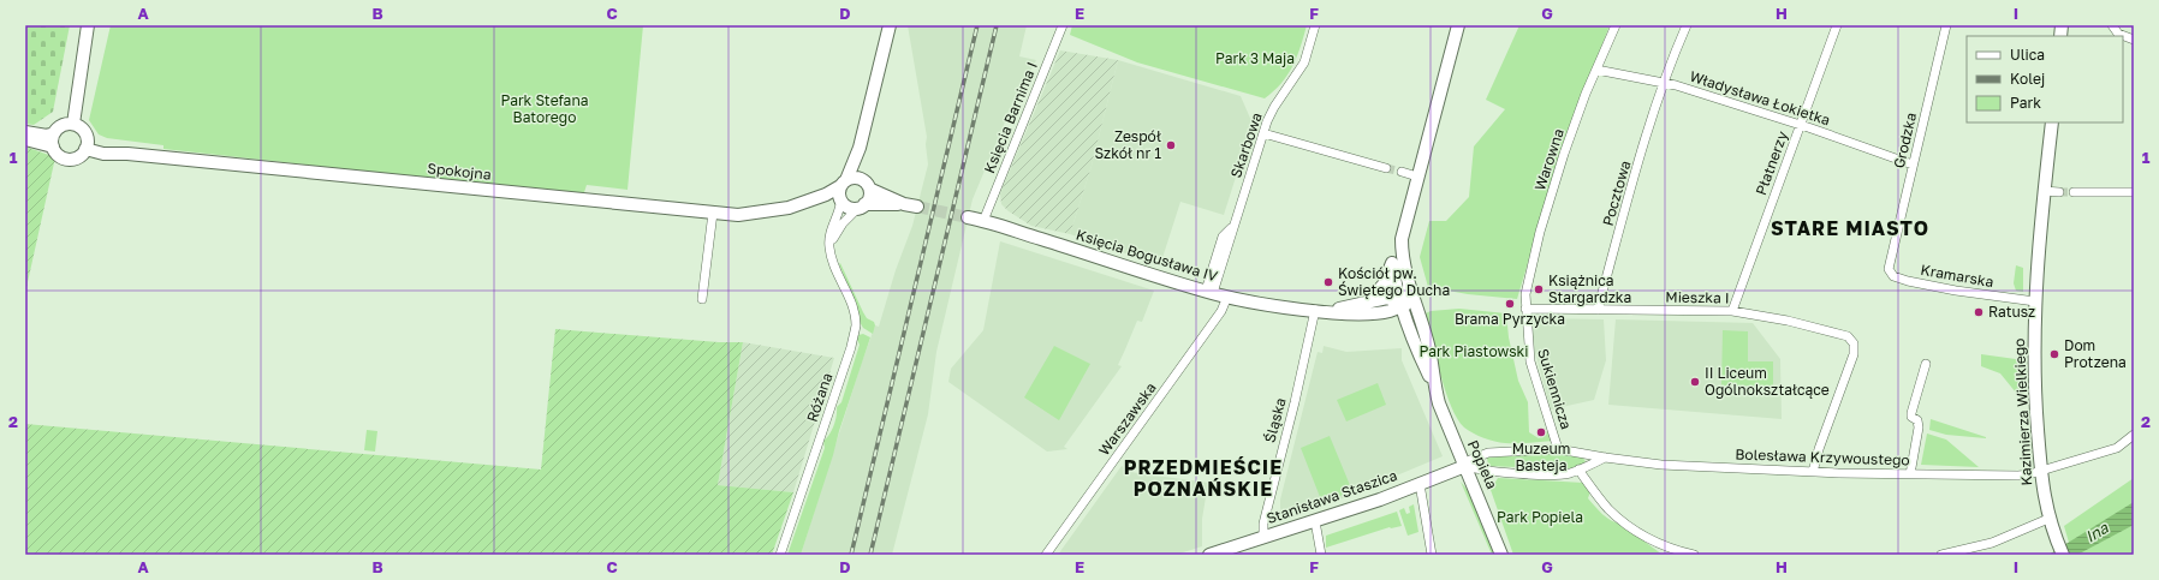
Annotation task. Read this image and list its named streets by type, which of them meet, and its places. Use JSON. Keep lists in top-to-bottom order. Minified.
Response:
{"streets":{"street":["Władysława Łokietka","Księcia Barnima I","Grodzka","Skarbowa","Warowna","Płatnerzy","Spokojna","Pocztowa","Księcia Bogusława IV","Kramarska","Mieszka I","Sukiennicza","Różana","Kazimierza Wielkiego","Warszawska","Śląska","Bolesława Krzywoustego","Popiela","Stanisława Staszica"]},"crossings":[["Władysława Łokietka","Grodzka"],["Władysława Łokietka","Warowna"],["Władysława Łokietka","Płatnerzy"],["Władysława Łokietka","Pocztowa"],["Księcia Barnima I","Księcia Bogusława IV"],["Grodzka","Kramarska"],["Skarbowa","Księcia Bogusława IV"],["Warowna","Mieszka I"],["Warowna","Sukiennicza"],["Płatnerzy","Mieszka I"],["Spokojna","Różana"],["Pocztowa","Mieszka I"],["Księcia Bogusława IV","Warszawska"],["Księcia Bogusława IV","Śląska"],["Księcia Bogusława IV","Popiela"],["Kramarska","Kazimierza Wielkiego"],["Mieszka I","Sukiennicza"],["Mieszka I","Bolesława Krzywoustego"],["Sukiennicza","Bolesława Krzywoustego"],["Kazimierza Wielkiego","Bolesława Krzywoustego"],["Śląska","Stanisława Staszica"],["Bolesława Krzywoustego","Popiela"],["Bolesława Krzywoustego","Stanisława Staszica"],["Popiela","Stanisława Staszica"]],"districts":["STARE MIASTO","PRZEDMIEŚCIE POZNAŃSKIE"],"water":["Ina"],"parks":["Park 3 Maja","Park Stefana Batorego","Park Piastowski","Park Popiela"],"places":["Zespół Szkół nr 1","Kościół pw. Świętego Ducha","Książnica Stargardzka","Brama Pyrzycka","Ratusz","Dom Protzena","II Liceum Ogólnokształcące","Muzeum Basteja"],"legend":["Ulica","Kolej","Park"],"grid":{"columns":["A","B","C","D","E","F","G","H","I"],"rows":["1","2"]}}
